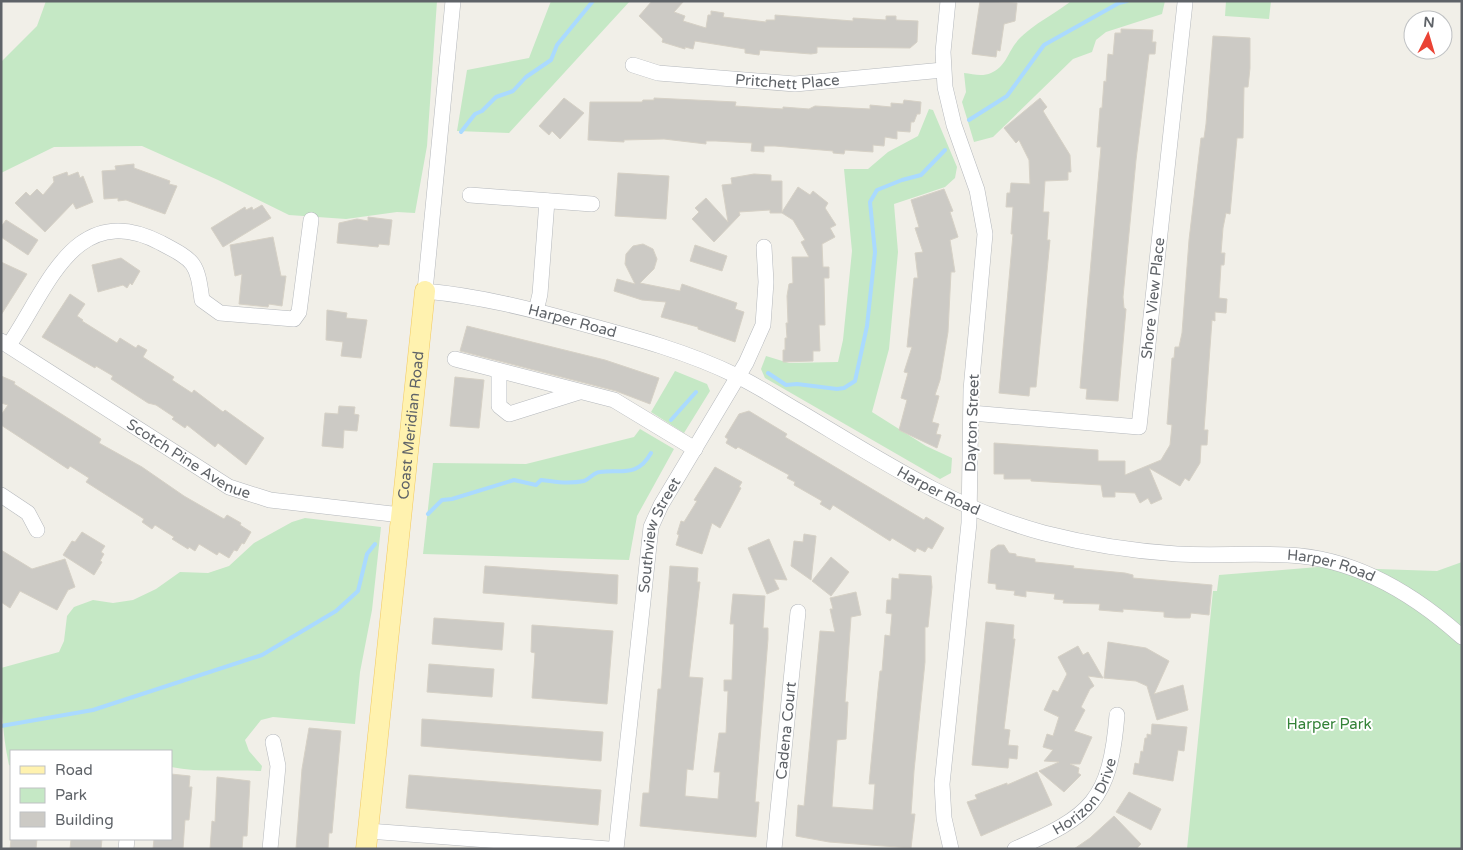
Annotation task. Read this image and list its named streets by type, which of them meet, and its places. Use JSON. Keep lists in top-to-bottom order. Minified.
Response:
{"streets":{"main road":["Coast Meridian Road"],"street":["Pritchett Place","Shore View Place","Harper Road","Dayton Street","Scotch Pine Avenue","Southview Street","Cadena Court","Horizon Drive"]},"crossings":[["Pritchett Place","Dayton Street"],["Shore View Place","Dayton Street"],["Harper Road","Dayton Street"],["Harper Road","Coast Meridian Road"],["Harper Road","Southview Street"],["Coast Meridian Road","Scotch Pine Avenue"]],"parks":["Harper Park"],"legend":["Road","Park","Building"],"north":"top"}
